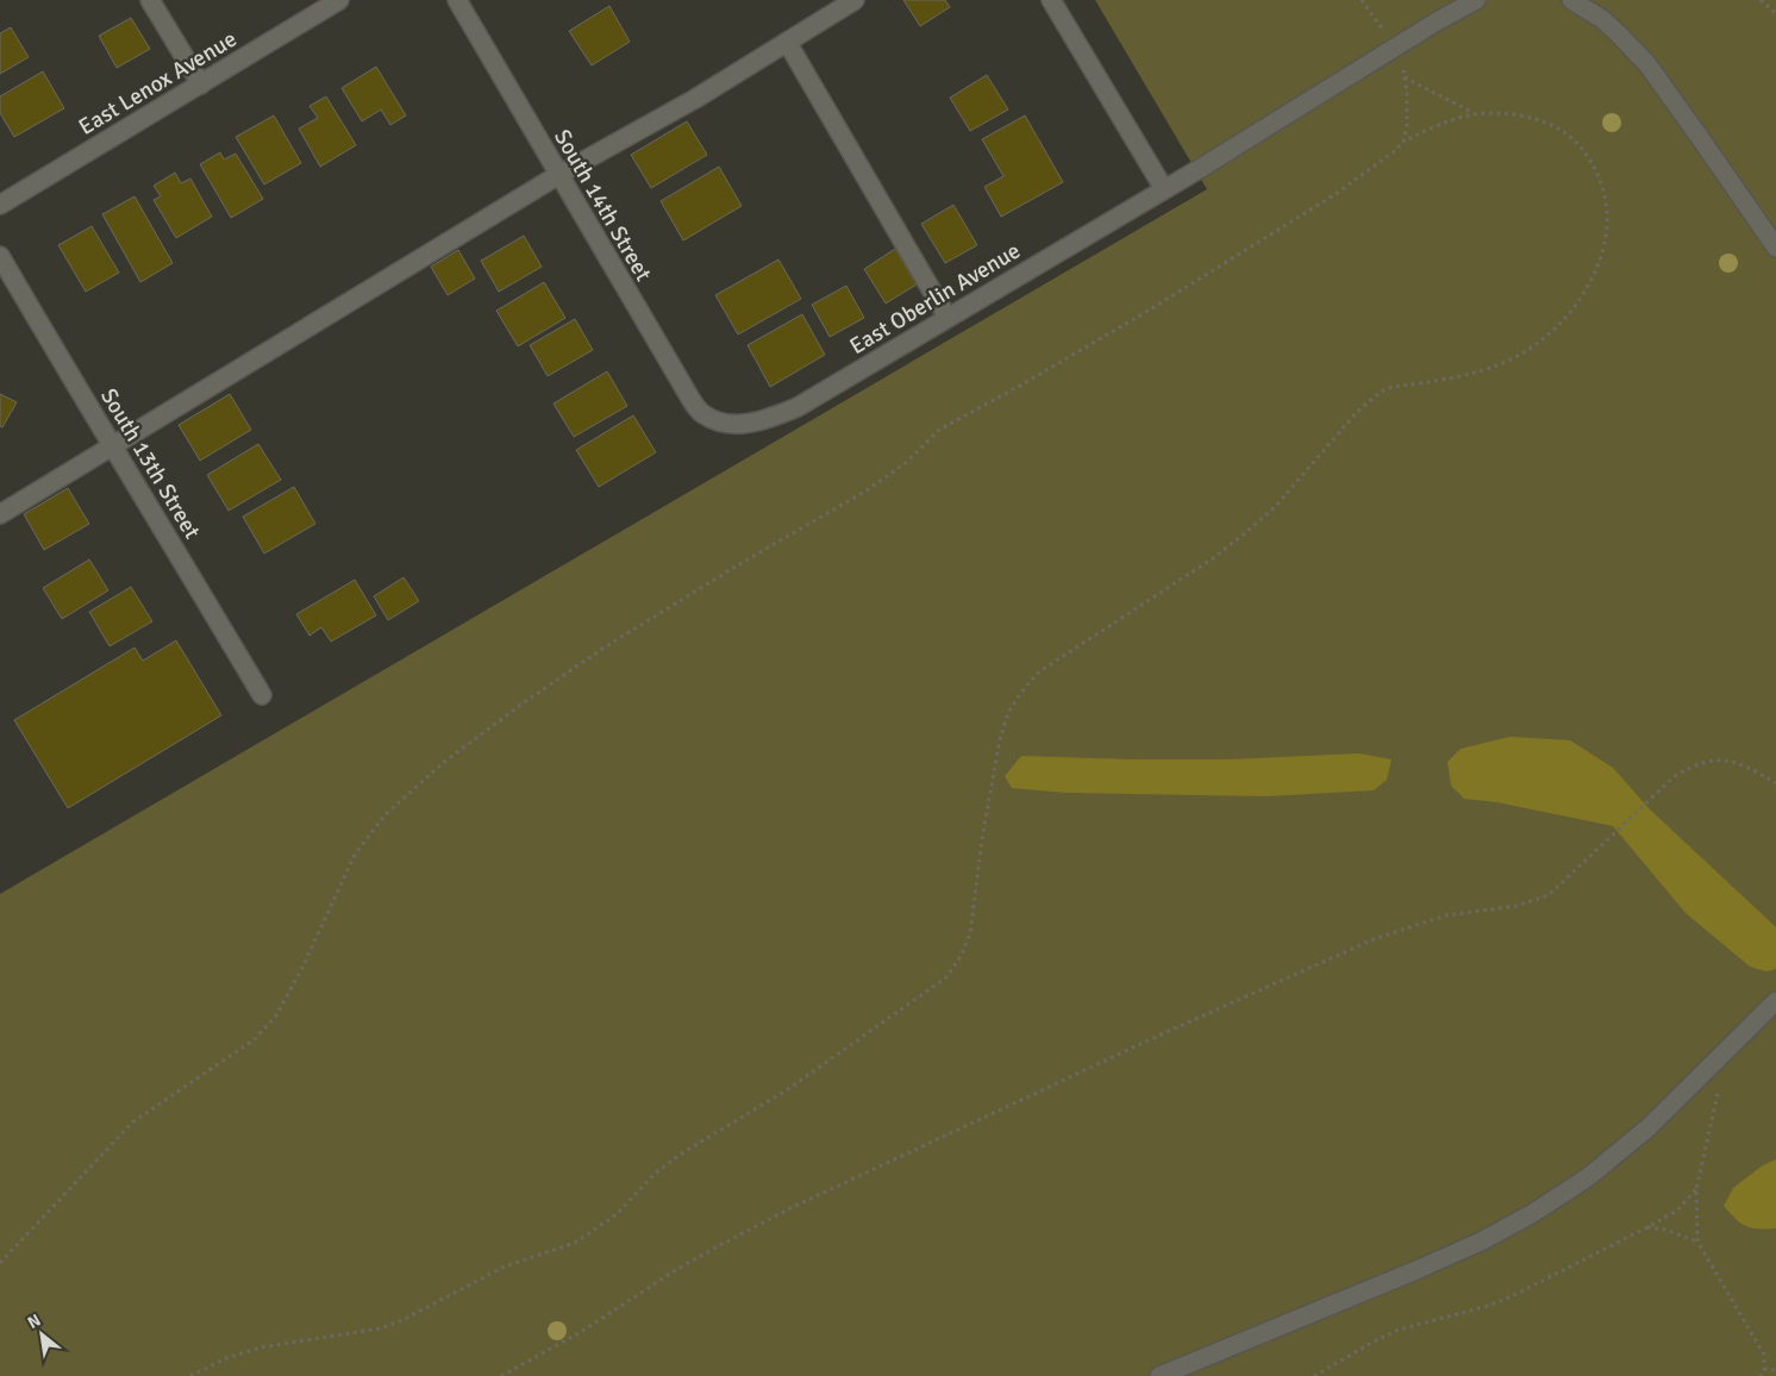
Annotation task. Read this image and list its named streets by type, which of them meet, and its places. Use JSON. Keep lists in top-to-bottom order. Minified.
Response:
{"streets":{"street":["East Lenox Avenue","South 14th Street","East Oberlin Avenue","South 13th Street"]},"crossings":[["South 14th Street","East Oberlin Avenue"]],"north":"top left"}
